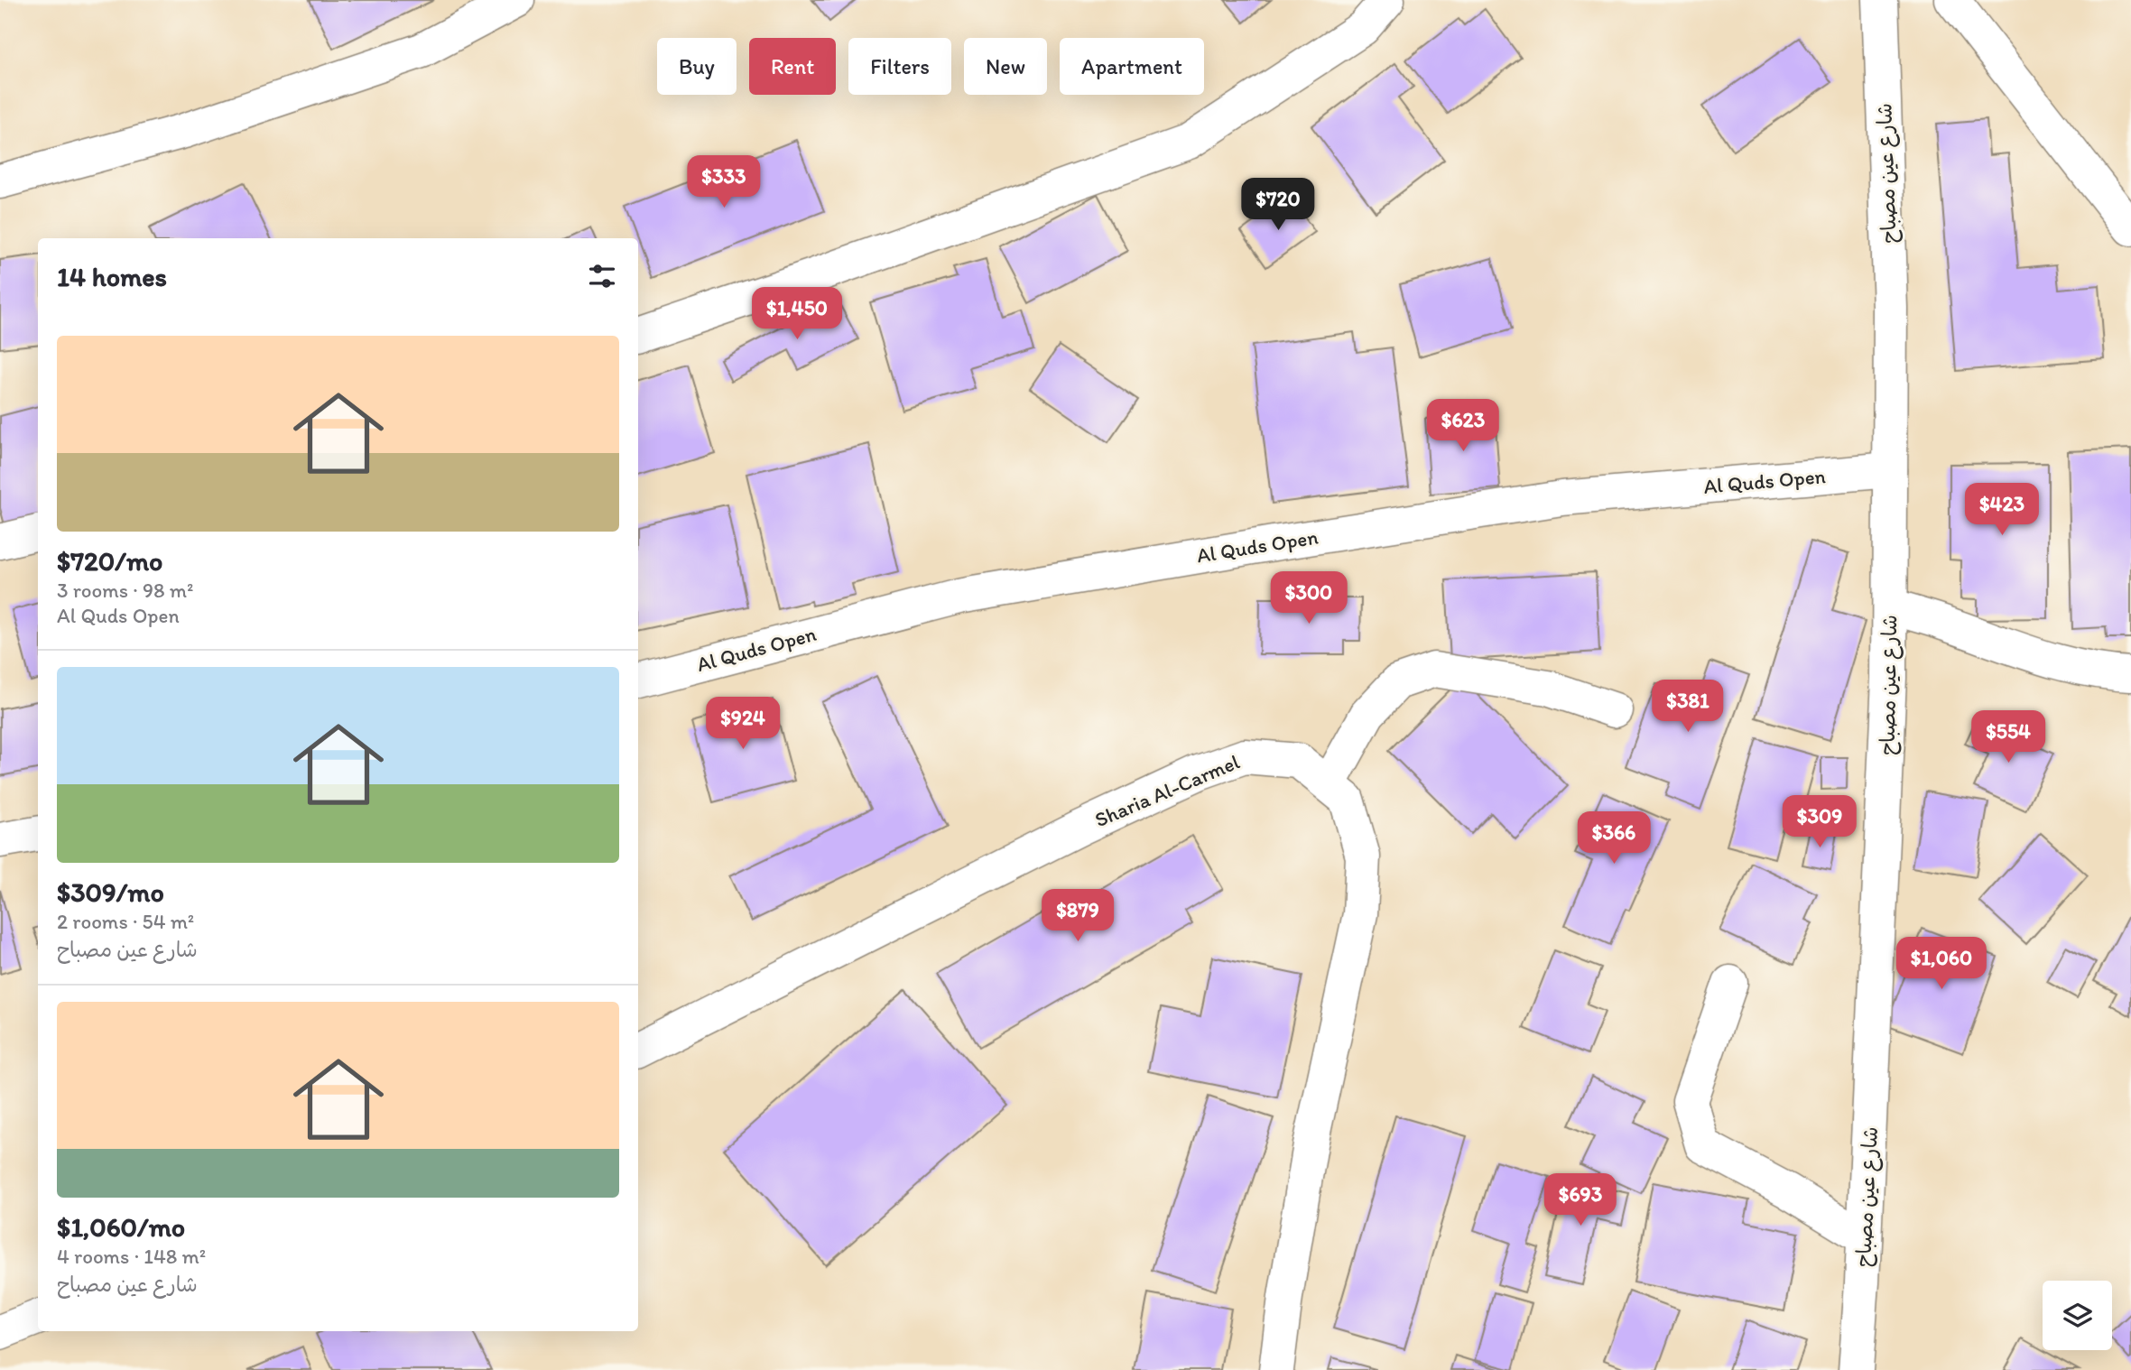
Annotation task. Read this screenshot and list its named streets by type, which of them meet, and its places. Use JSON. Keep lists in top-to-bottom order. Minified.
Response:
{"streets":{"street":["شارع عين مصباح","Al Quds Open","Sharia Al-Carmel"]},"crossings":[["شارع عين مصباح","Al Quds Open"]],"page":{"chip":["Buy","Rent","Filters","New","Apartment"],"price":["$333","$720","$1,450","$623","$423","$300","$381","$924","$554","$309","$366","$879","$1,060","$693"],"heading":"14 homes","list":[{"name":"$720/mo","note":"3 rooms · 98 m² · Al Quds Open"},{"name":"$309/mo","note":"2 rooms · 54 m² · شارع عين مصباح"},{"name":"$1,060/mo","note":"4 rooms · 148 m² · شارع عين مصباح"}]}}
